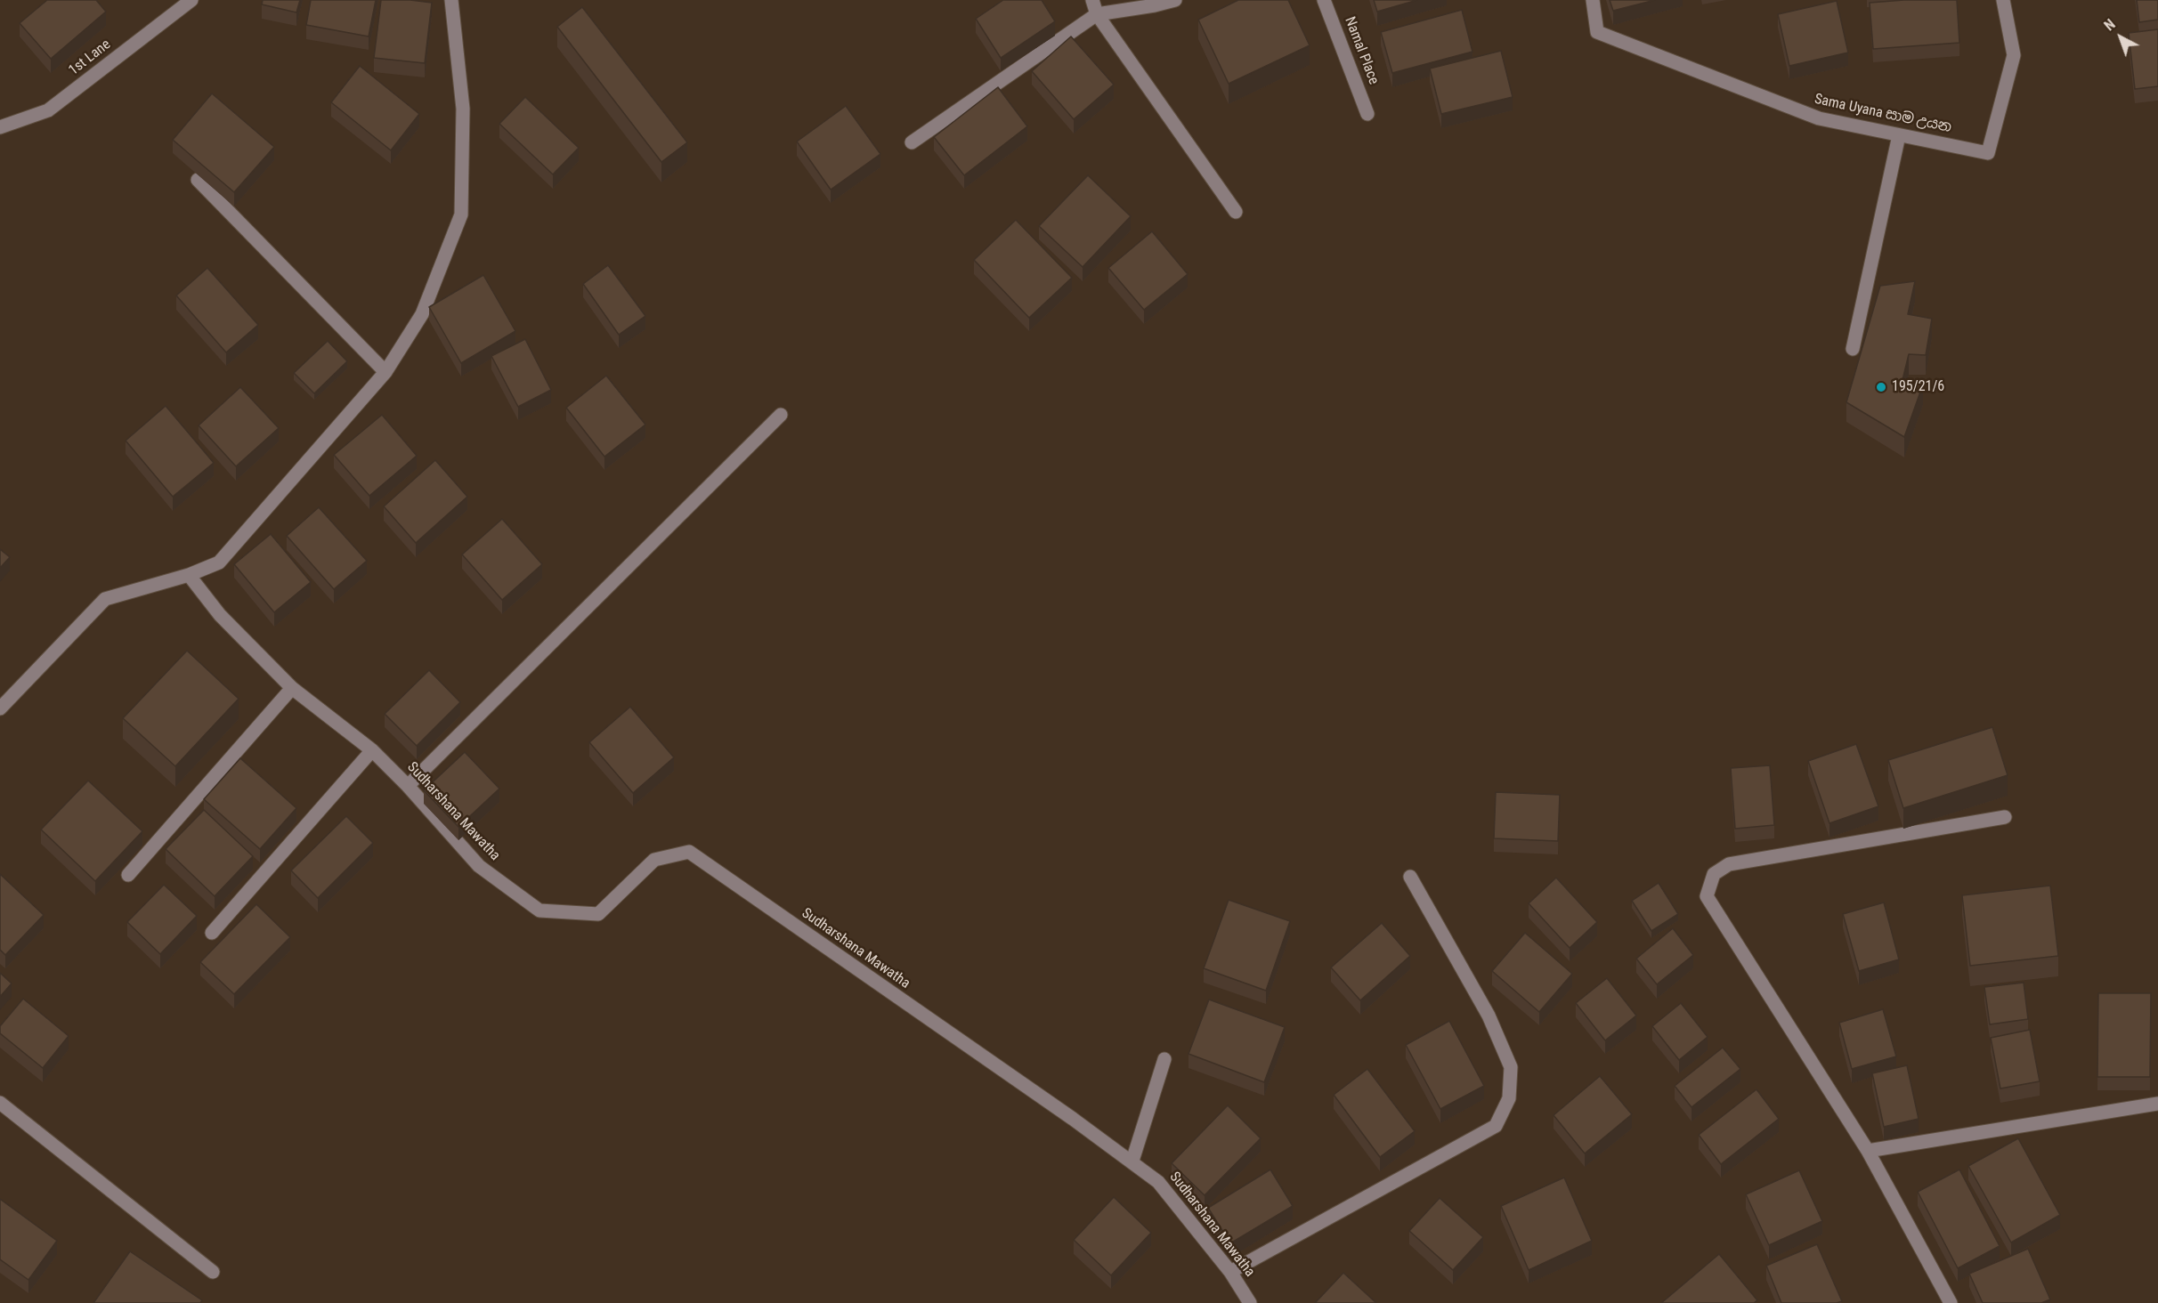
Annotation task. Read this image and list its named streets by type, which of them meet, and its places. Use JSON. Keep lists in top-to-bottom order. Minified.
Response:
{"streets":{"street":["Namal Place","1st Lane","Sama Uyana සාම උයන","Sudharshana Mawatha"]},"places":["195/21/6"],"north":"top left"}
